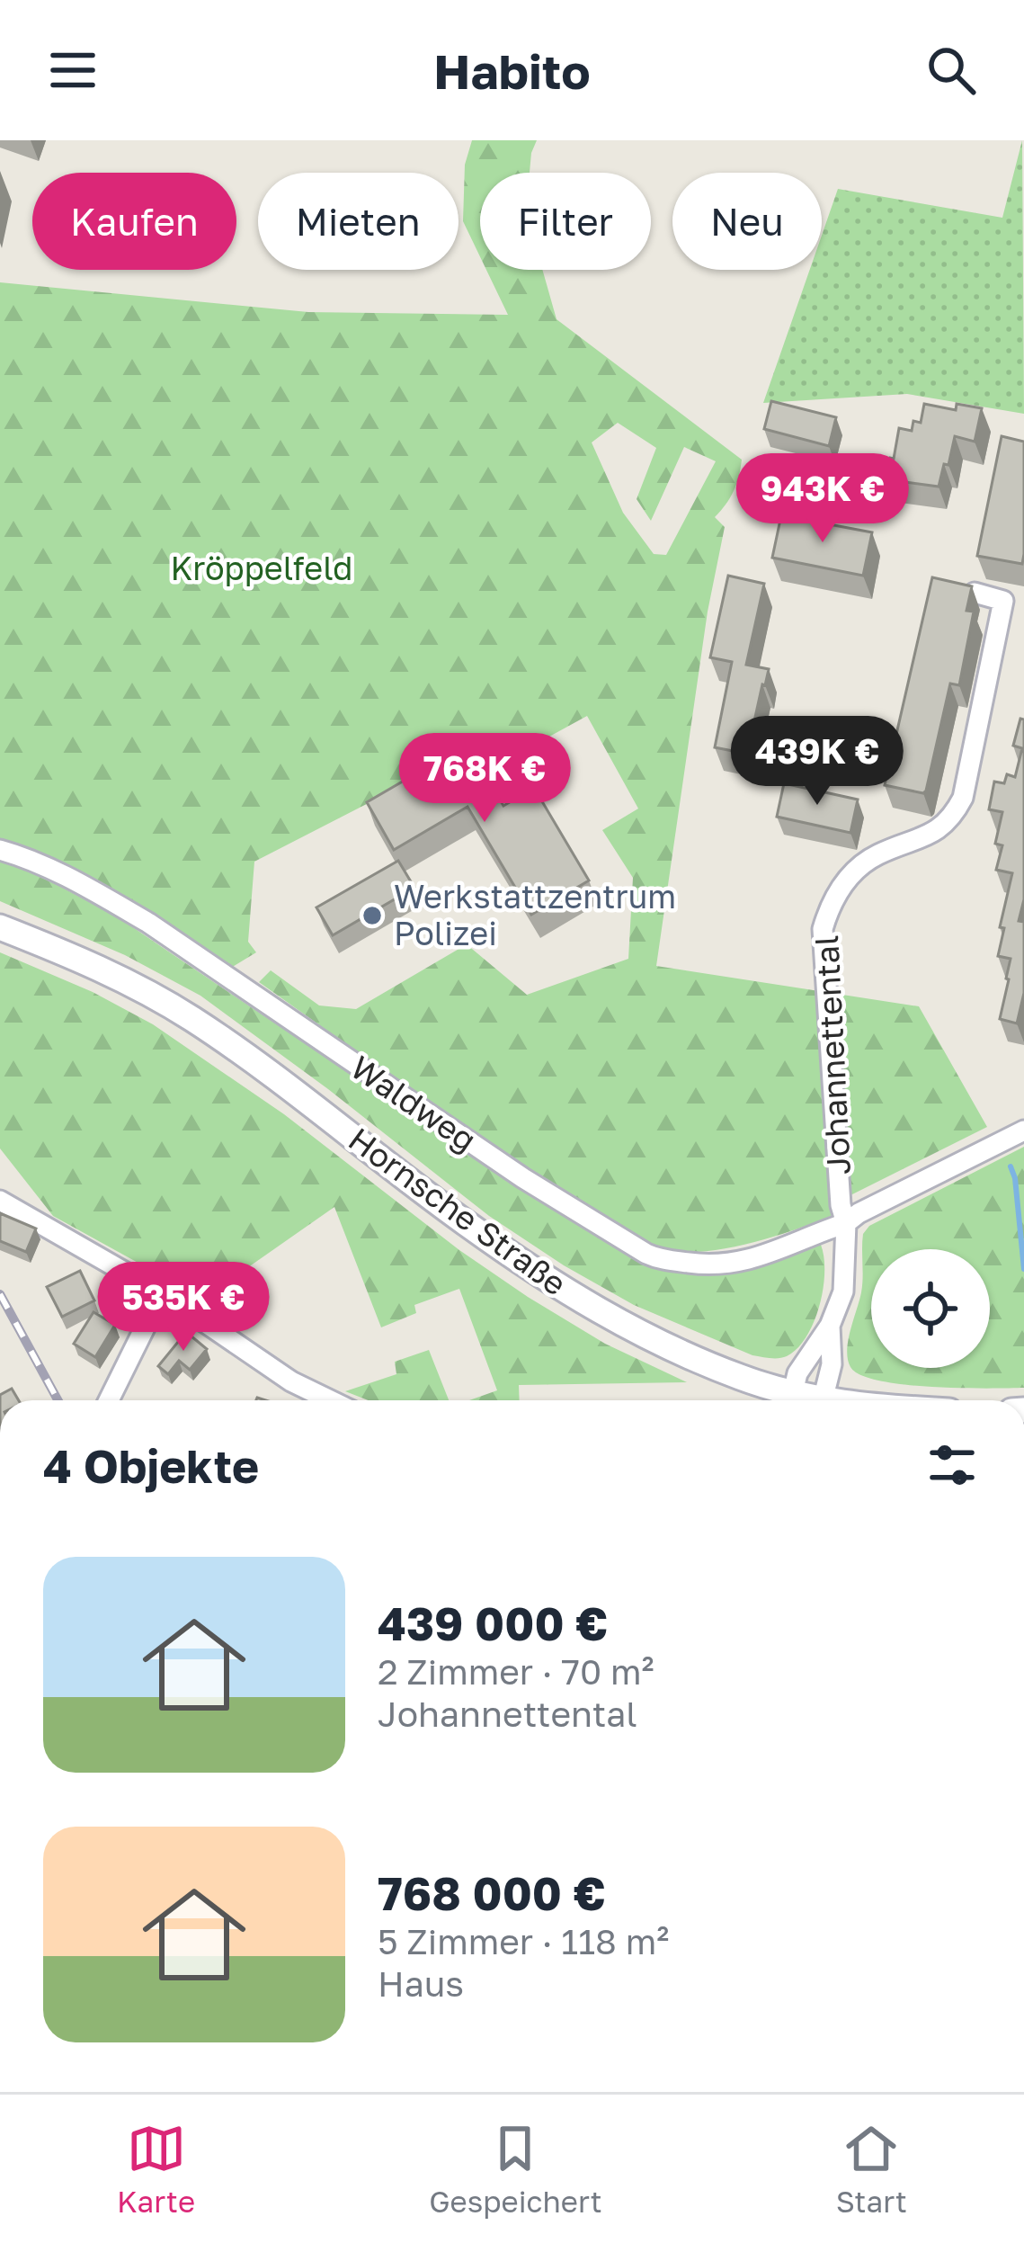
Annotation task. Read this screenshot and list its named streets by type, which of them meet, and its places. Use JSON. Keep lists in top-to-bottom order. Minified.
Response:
{"streets":{"main road":["Hornsche Straße"],"street":["Johannettental","Waldweg"]},"crossings":[["Johannettental","Waldweg"]],"parks":["Kröppelfeld"],"places":["Werkstattzentrum Polizei"],"page":{"header":"Habito","chip":["Kaufen","Mieten","Filter","Neu"],"price":["943K €","439K €","768K €","535K €"],"heading":"4 Objekte","list":[{"name":"439 000 €","note":"2 Zimmer · 70 m² · Johannettental"},{"name":"768 000 €","note":"5 Zimmer · 118 m² · Haus"}],"tabs":["Karte","Gespeichert","Start"]}}
